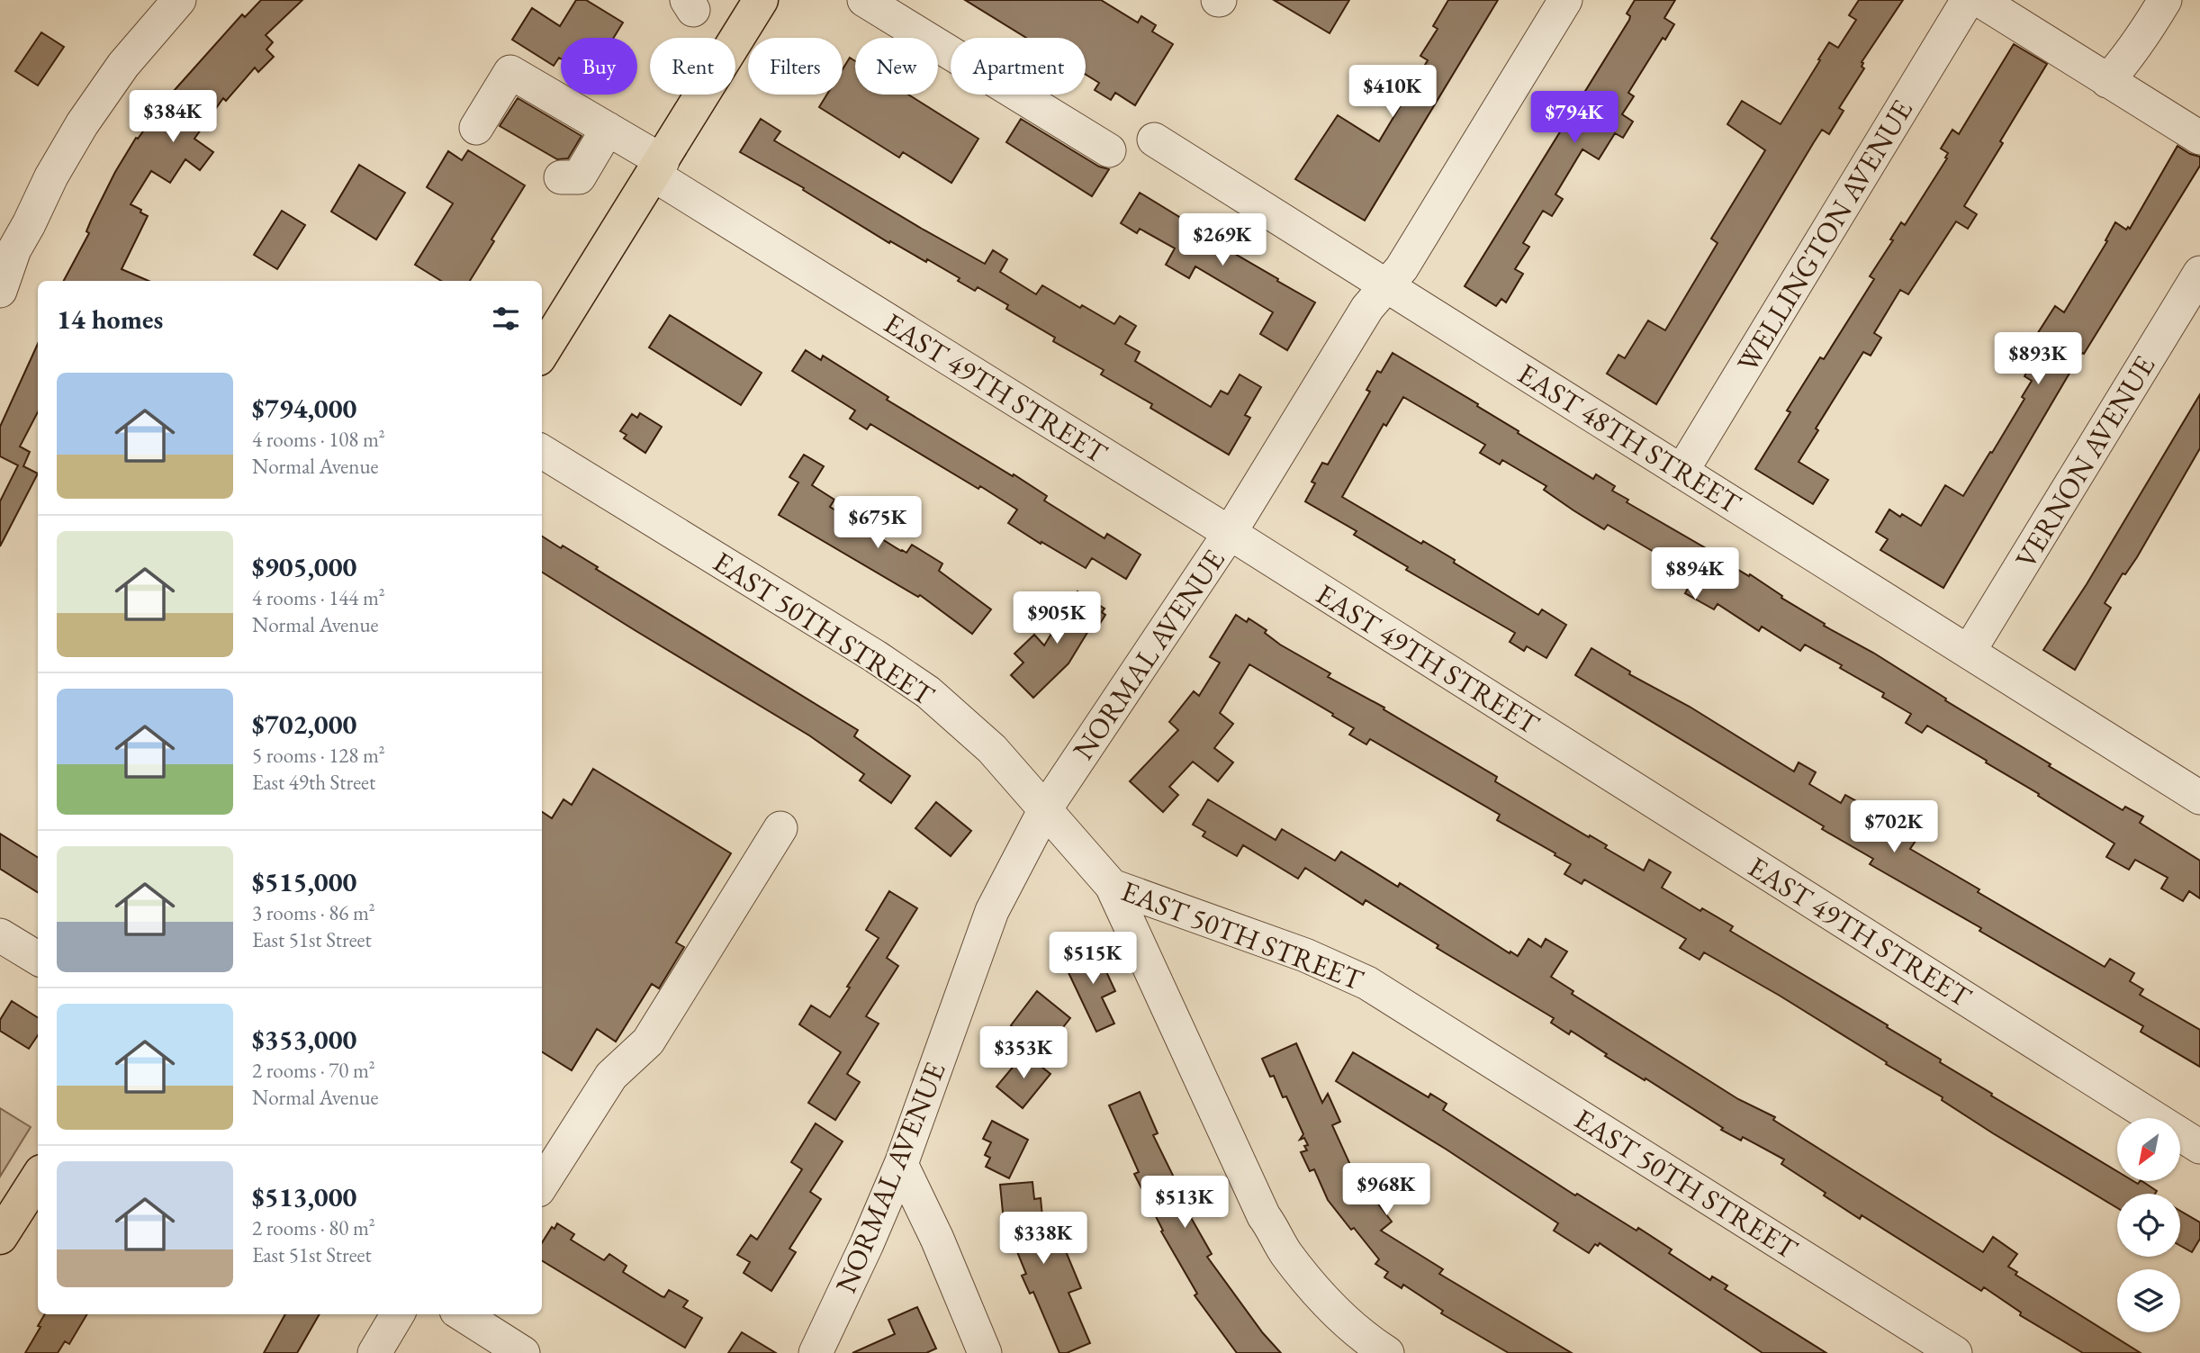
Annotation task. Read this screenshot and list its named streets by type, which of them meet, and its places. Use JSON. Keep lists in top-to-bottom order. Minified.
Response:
{"streets":{"street":["WELLINGTON AVENUE","EAST 49TH STREET","EAST 48TH STREET","VERNON AVENUE","EAST 50TH STREET","NORMAL AVENUE"]},"crossings":[["WELLINGTON AVENUE","EAST 48TH STREET"],["EAST 49TH STREET","NORMAL AVENUE"],["EAST 48TH STREET","VERNON AVENUE"],["EAST 48TH STREET","NORMAL AVENUE"],["EAST 50TH STREET","NORMAL AVENUE"]],"north":"bottom left","page":{"chip":["Buy","Rent","Filters","New","Apartment"],"price":["$410K","$384K","$794K","$269K","$893K","$675K","$894K","$905K","$702K","$515K","$353K","$968K","$513K","$338K"],"heading":"14 homes","list":[{"name":"$794,000","note":"4 rooms · 108 m² · Normal Avenue"},{"name":"$905,000","note":"4 rooms · 144 m² · Normal Avenue"},{"name":"$702,000","note":"5 rooms · 128 m² · East 49th Street"},{"name":"$515,000","note":"3 rooms · 86 m² · East 51st Street"},{"name":"$353,000","note":"2 rooms · 70 m² · Normal Avenue"},{"name":"$513,000","note":"2 rooms · 80 m² · East 51st Street"}]}}
